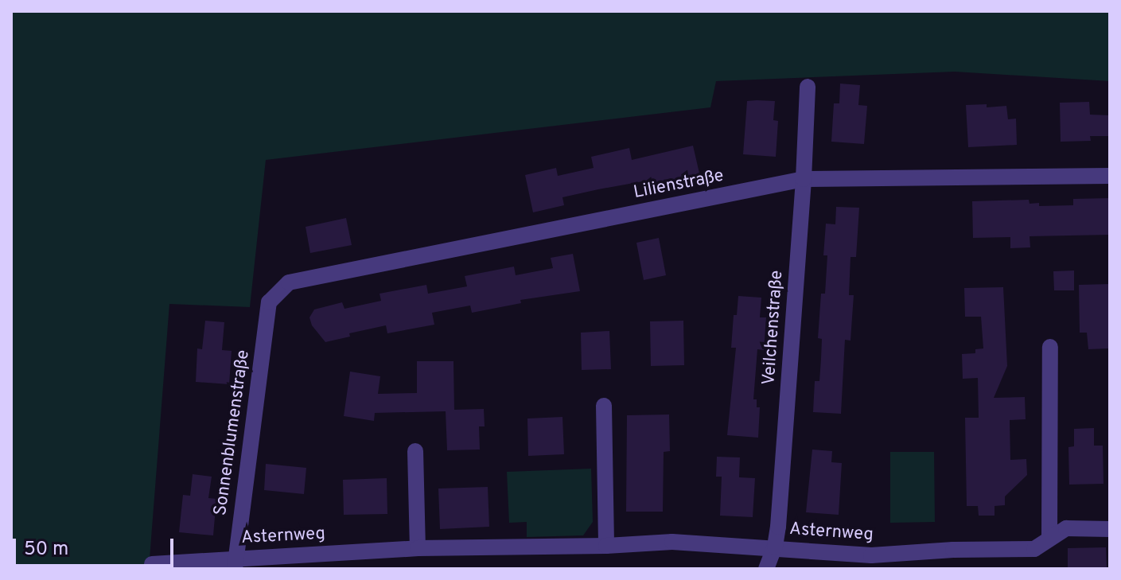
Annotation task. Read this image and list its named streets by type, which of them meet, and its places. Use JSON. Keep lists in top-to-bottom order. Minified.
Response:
{"streets":{"street":["Lilienstraße","Veilchenstraße","Sonnenblumenstraße","Asternweg"]},"crossings":[["Lilienstraße","Veilchenstraße"],["Lilienstraße","Sonnenblumenstraße"],["Veilchenstraße","Asternweg"],["Sonnenblumenstraße","Asternweg"]],"scale_bar":"50 m"}
